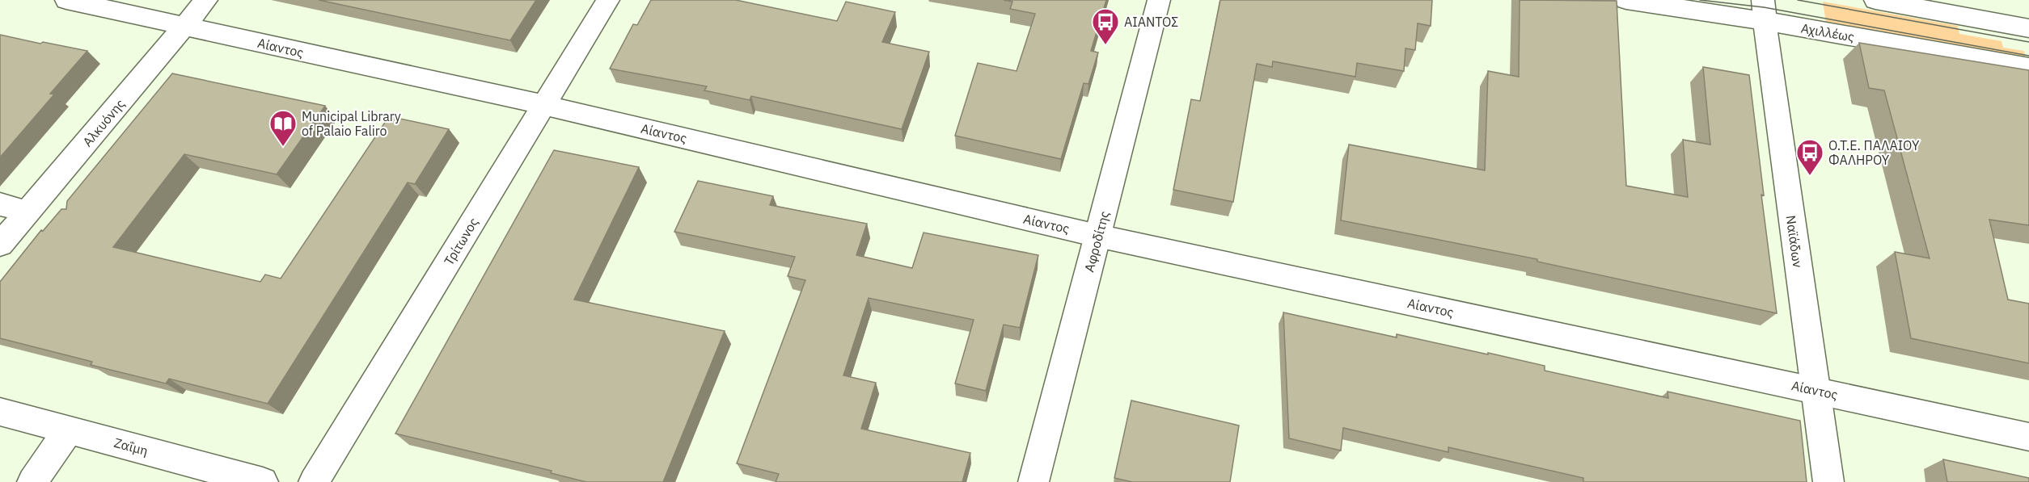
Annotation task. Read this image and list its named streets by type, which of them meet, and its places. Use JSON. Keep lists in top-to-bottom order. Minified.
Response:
{"streets":{"street":["Αχιλλέως","Αίαντος","Αλκυόνης","Τρίτωνος","Αφροδίτης","Ναϊάδων","Ζαΐμη"]},"crossings":[["Αχιλλέως","Ναϊάδων"],["Αίαντος","Αλκυόνης"],["Αίαντος","Τρίτωνος"],["Αίαντος","Αφροδίτης"],["Αίαντος","Ναϊάδων"]],"places":{"bus stop":["ΑΙΑΝΤΟΣ","Ο.Τ.Ε. ΠΑΛΑΙΟΥ ΦΑΛΗΡΟΥ"],"library":["Municipal Library of Palaio Faliro"]}}
